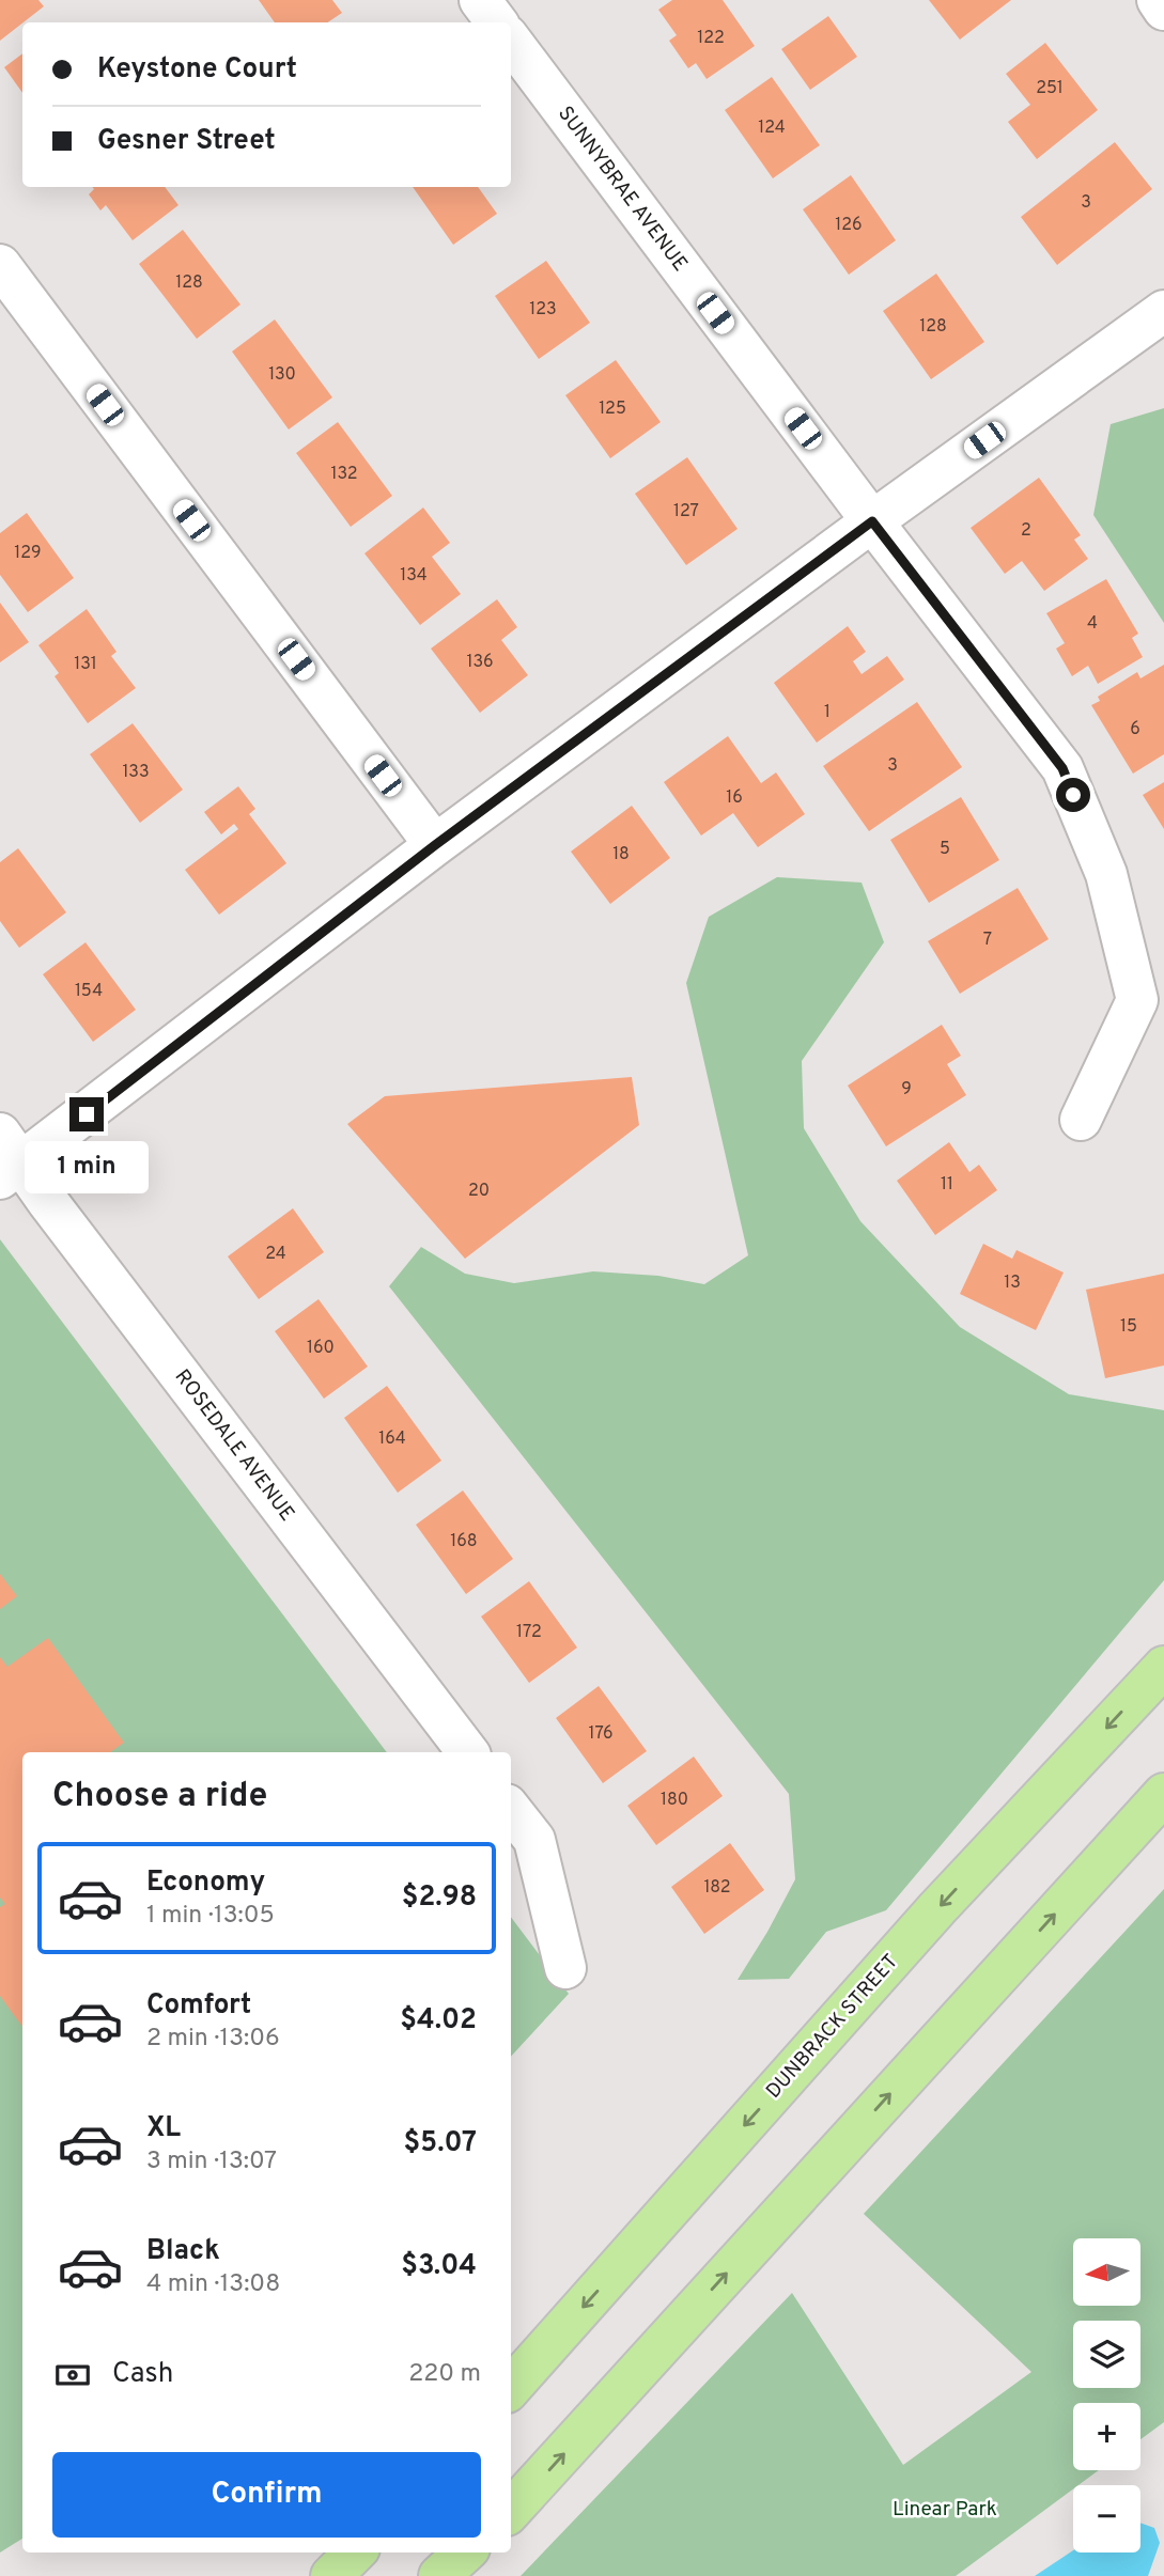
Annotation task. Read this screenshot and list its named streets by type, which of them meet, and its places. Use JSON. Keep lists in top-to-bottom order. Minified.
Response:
{"streets":{"main road":["DUNBRACK STREET"],"street":["SUNNYBRAE AVENUE","ROSEDALE AVENUE"]},"parks":["Linear Park"],"house_numbers":["122","251","124","3","126","128","123","128","130","125","132","127","2","129","134","4","136","131","1","6","3","133","16","5","18","7","154","9","11","20","24","13","15","160","164","168","172","176","180","182"],"north":"left","page":{"banner":["Keystone Court","Gesner Street"],"bubble":"1 min","heading":"Choose a ride","list":[{"name":"Economy","note":"1 min · 13:05","value":"$2.98"},{"name":"Comfort","note":"2 min · 13:06","value":"$4.02"},{"name":"XL","note":"3 min · 13:07","value":"$5.07"},{"name":"Black","note":"4 min · 13:08","value":"$3.04"}],"map_buttons":["+","−"],"pay":["Cash","220 m"],"buttons":"Confirm"}}
